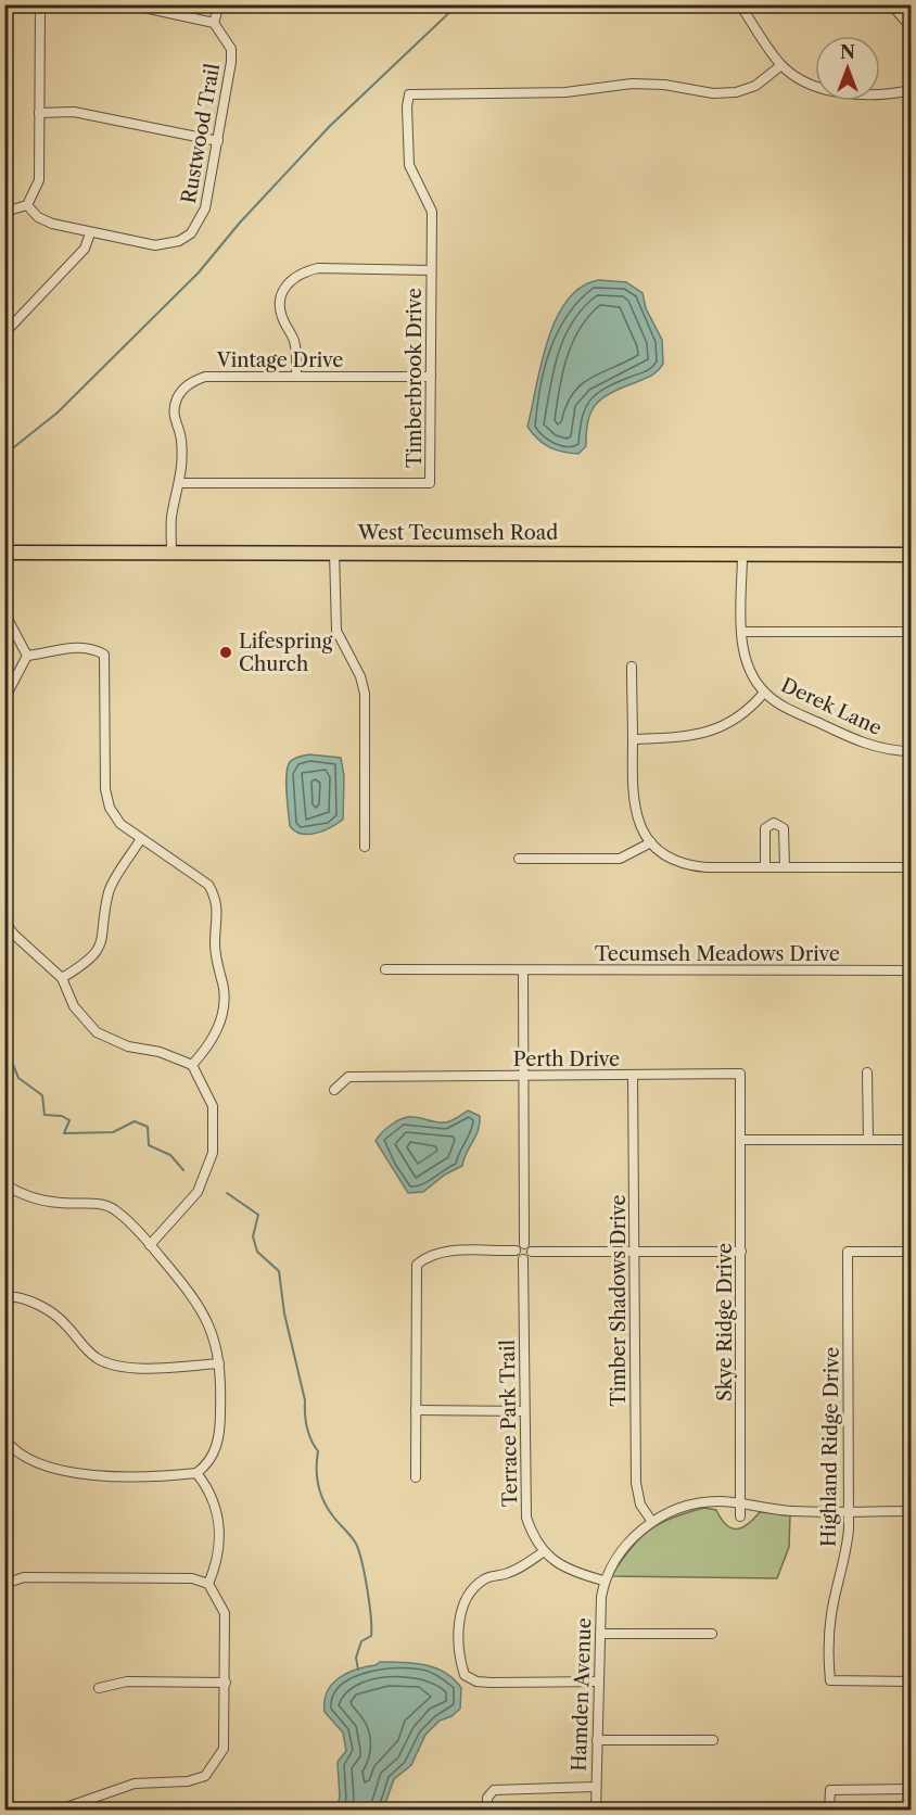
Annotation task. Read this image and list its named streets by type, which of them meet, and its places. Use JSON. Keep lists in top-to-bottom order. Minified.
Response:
{"streets":{"main road":["West Tecumseh Road"],"street":["Rustwood Trail","Vintage Drive","Timberbrook Drive","Derek Lane","Tecumseh Meadows Drive","Perth Drive","Timber Shadows Drive","Skye Ridge Drive","Terrace Park Trail","Highland Ridge Drive","Hamden Avenue"]},"crossings":[["Vintage Drive","Timberbrook Drive"],["Vintage Drive","West Tecumseh Road"],["West Tecumseh Road","Derek Lane"],["Perth Drive","Timber Shadows Drive"],["Perth Drive","Skye Ridge Drive"]],"places":["Lifespring Church"],"north":"top"}
